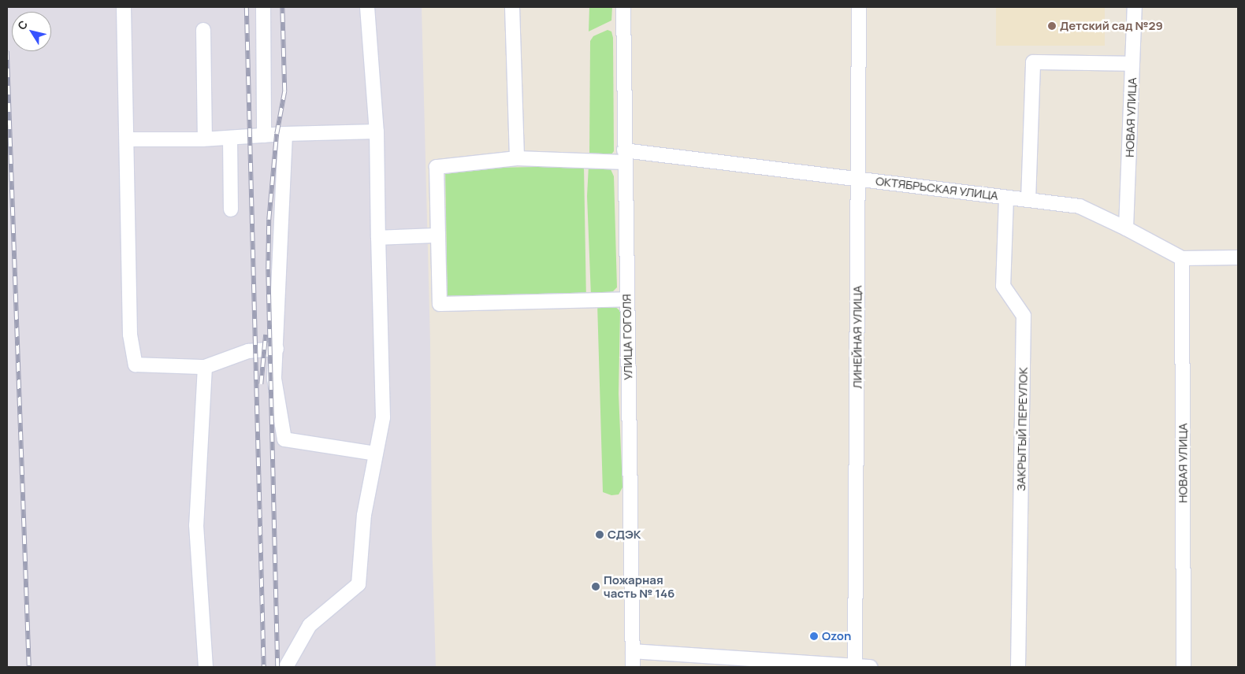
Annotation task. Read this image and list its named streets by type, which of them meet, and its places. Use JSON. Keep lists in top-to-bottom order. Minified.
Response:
{"streets":{"street":["НОВАЯ УЛИЦА","ОКТЯБРЬСКАЯ УЛИЦА","УЛИЦА ГОГОЛЯ","ЛИНЕЙНАЯ УЛИЦА","ЗАКРЫТЫЙ ПЕРЕУЛОК"]},"crossings":[["НОВАЯ УЛИЦА","ОКТЯБРЬСКАЯ УЛИЦА"],["ОКТЯБРЬСКАЯ УЛИЦА","УЛИЦА ГОГОЛЯ"],["ОКТЯБРЬСКАЯ УЛИЦА","ЛИНЕЙНАЯ УЛИЦА"],["ОКТЯБРЬСКАЯ УЛИЦА","ЗАКРЫТЫЙ ПЕРЕУЛОК"]],"places":["Детский сад №29","СДЭК","Пожарная часть № 146","Ozon"],"north":"top left"}
